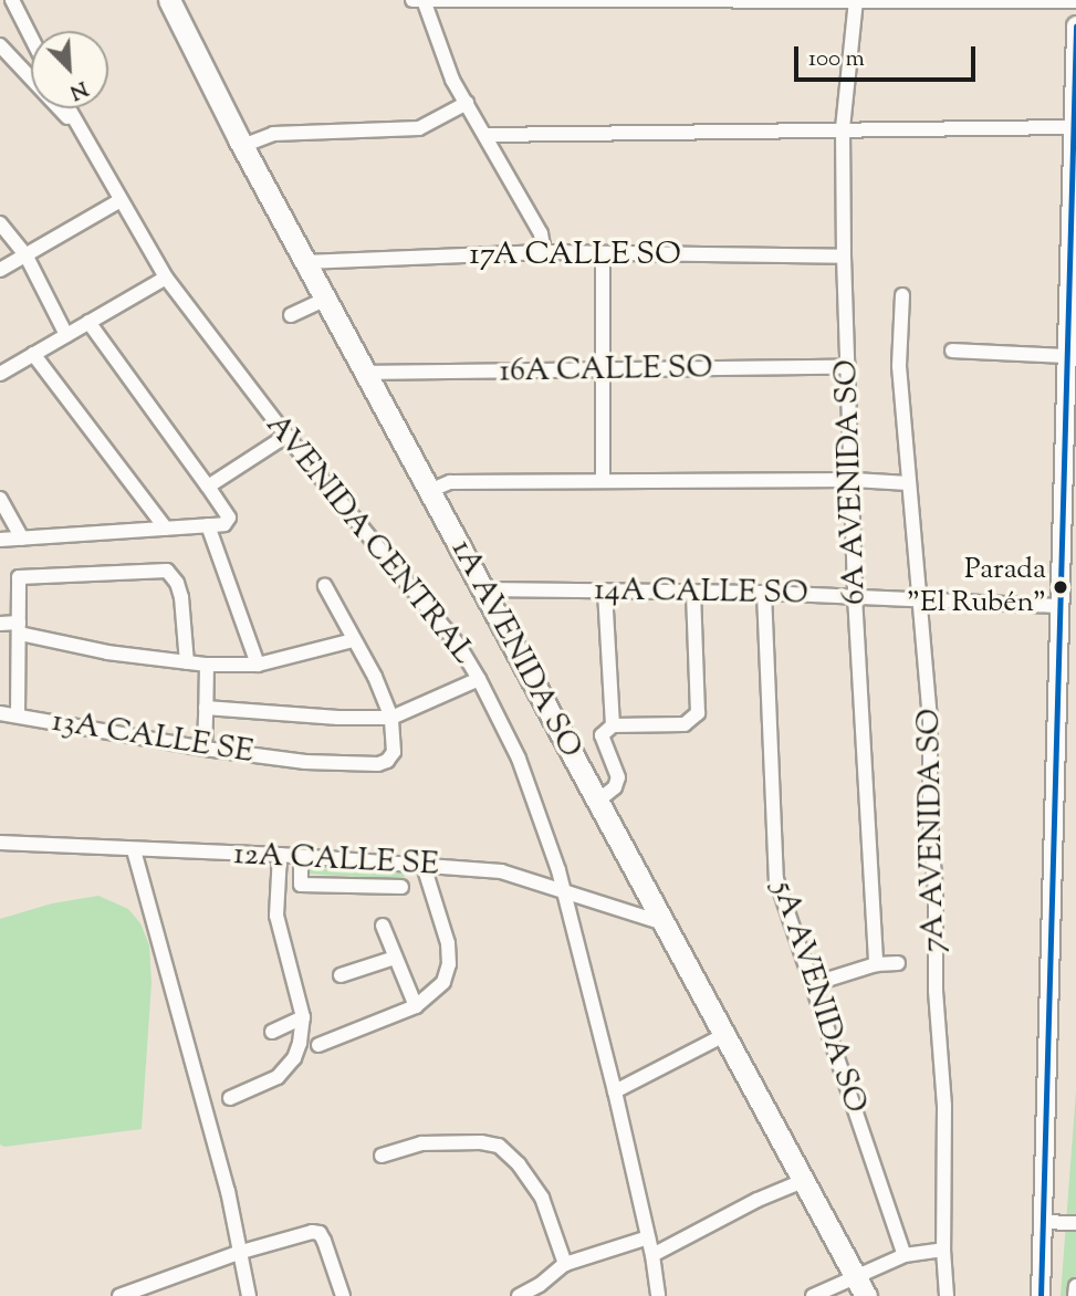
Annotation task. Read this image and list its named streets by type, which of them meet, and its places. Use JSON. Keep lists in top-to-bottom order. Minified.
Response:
{"streets":{"highway":["1A AVENIDA SO"],"street":["17A CALLE SO","16A CALLE SO","6A AVENIDA SO","AVENIDA CENTRAL","14A CALLE SO","13A CALLE SE","7A AVENIDA SO","12A CALLE SE","5A AVENIDA SO"]},"crossings":[["17A CALLE SO","6A AVENIDA SO"],["17A CALLE SO","1A AVENIDA SO"],["16A CALLE SO","6A AVENIDA SO"],["16A CALLE SO","1A AVENIDA SO"],["6A AVENIDA SO","14A CALLE SO"],["AVENIDA CENTRAL","12A CALLE SE"],["14A CALLE SO","1A AVENIDA SO"],["14A CALLE SO","7A AVENIDA SO"],["14A CALLE SO","5A AVENIDA SO"],["1A AVENIDA SO","12A CALLE SE"]],"places":["Parada \"El Rubén\""],"scale_bar":"100 m","north":"bottom right"}
